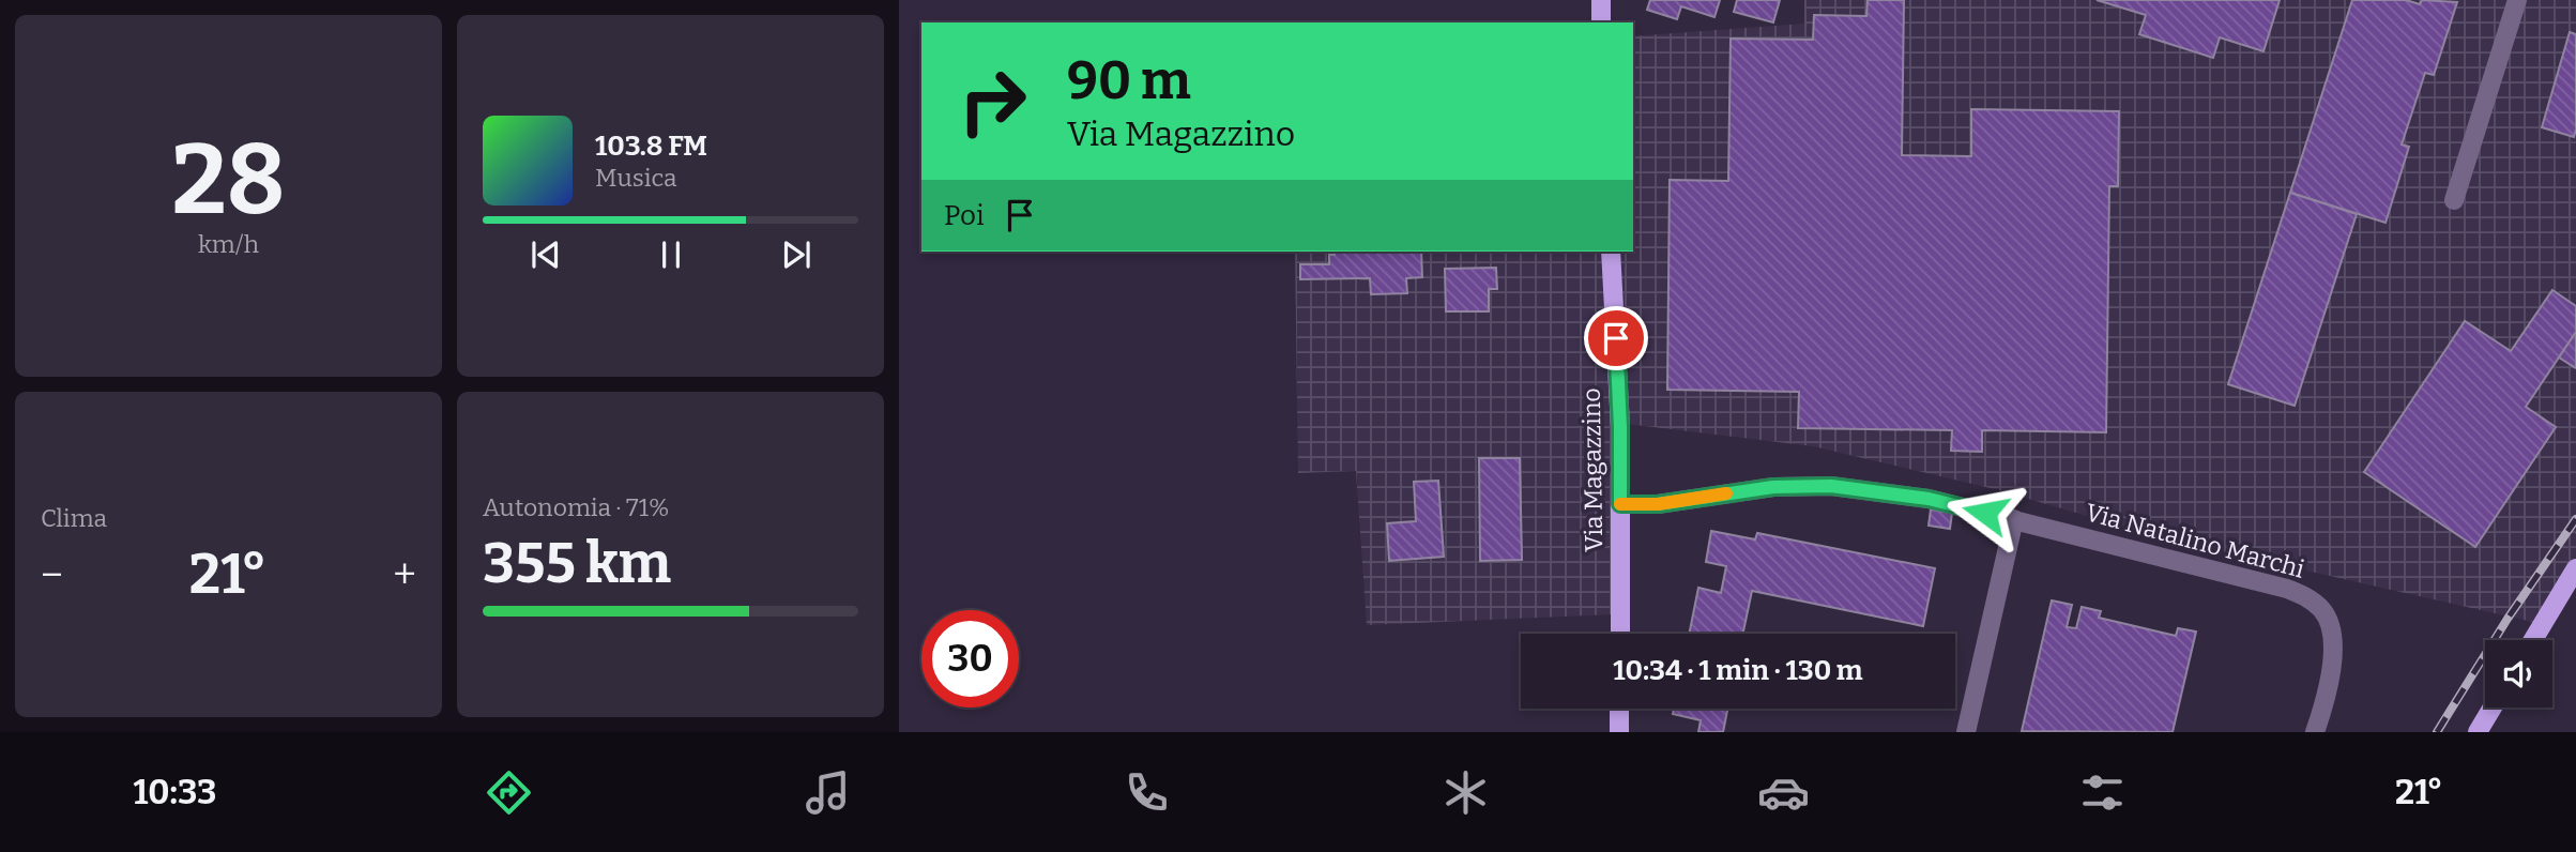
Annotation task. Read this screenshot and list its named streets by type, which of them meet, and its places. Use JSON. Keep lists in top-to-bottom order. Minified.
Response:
{"streets":{"main road":["Via Magazzino"],"street":["Via Natalino Marchi"]},"crossings":[["Via Magazzino","Via Natalino Marchi"]],"page":{"tile":[["28","km/h"],"Clima",["Autonomia · 71%","355 km"]],"turn":["90 m","Via Magazzino"],"song":["103.8 FM","Musica"],"then":"Poi","heat":["−","21°","+"],"limit":"30","trip":"10:34 · 1 min · 130 m","tabs":["10:33","21°"]}}
